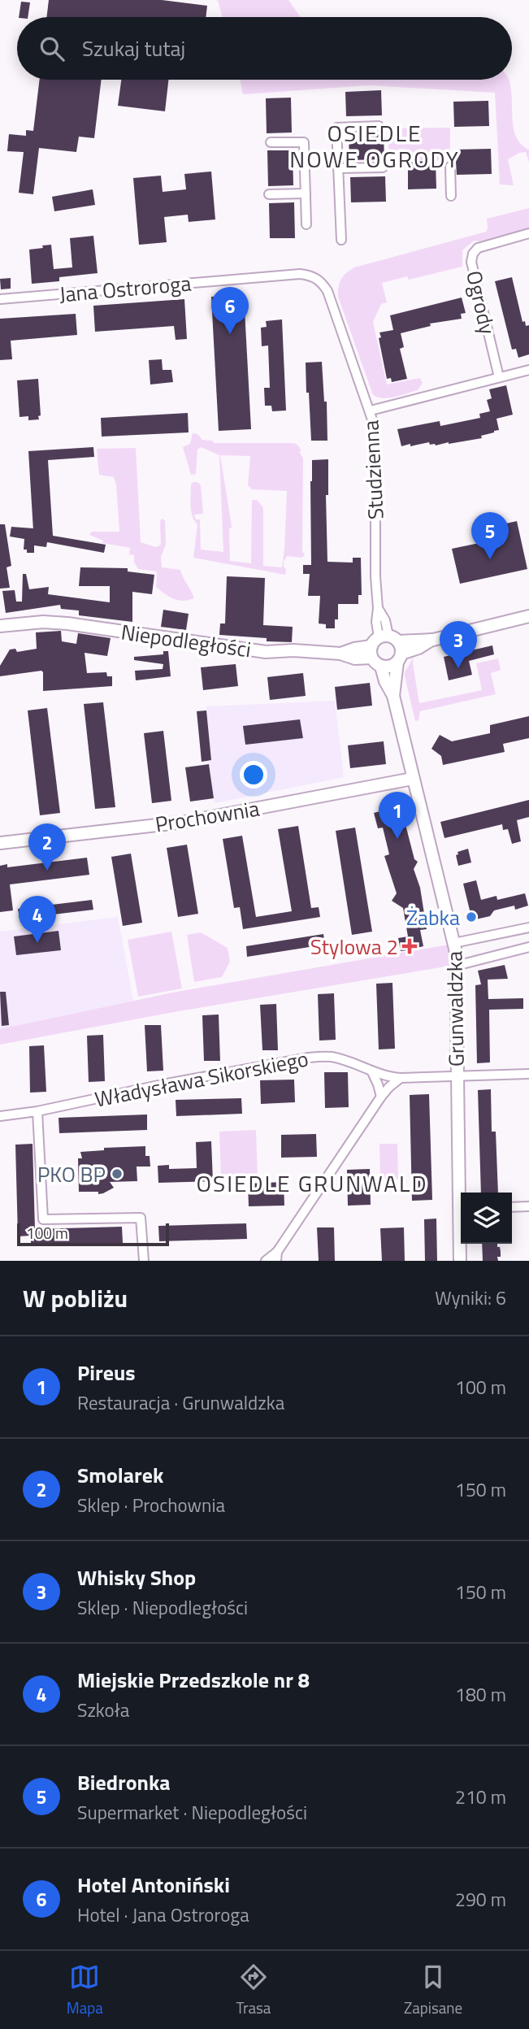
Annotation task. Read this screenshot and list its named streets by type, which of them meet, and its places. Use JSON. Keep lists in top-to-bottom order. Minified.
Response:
{"streets":{"street":["Jana Ostroroga","Ogrody","Studzienna","Niepodległości","Prochownia","Grunwaldzka","Władysława Sikorskiego"]},"crossings":[["Jana Ostroroga","Studzienna"],["Studzienna","Niepodległości"],["Niepodległości","Grunwaldzka"],["Prochownia","Grunwaldzka"],["Grunwaldzka","Władysława Sikorskiego"]],"districts":["OSIEDLE NOWE OGRODY","OSIEDLE GRUNWALD"],"places":{"other":["Żabka","PKO BP"],"health":["Stylowa 2"]},"scale_bar":"100 m","page":{"search":"Szukaj tutaj","pins":["6","5","3","1","2","4"],"scale":"100 m","heading":["W pobliżu","Wyniki: 6"],"list":[{"mark":"1","name":"Pireus","note":"Restauracja · Grunwaldzka","value":"100 m"},{"mark":"2","name":"Smolarek","note":"Sklep · Prochownia","value":"150 m"},{"mark":"3","name":"Whisky Shop","note":"Sklep · Niepodległości","value":"150 m"},{"mark":"4","name":"Miejskie Przedszkole nr 8","note":"Szkoła","value":"180 m"},{"mark":"5","name":"Biedronka","note":"Supermarket · Niepodległości","value":"210 m"},{"mark":"6","name":"Hotel Antoniński","note":"Hotel · Jana Ostroroga","value":"290 m"}],"nav":["Mapa","Trasa","Zapisane"]}}
